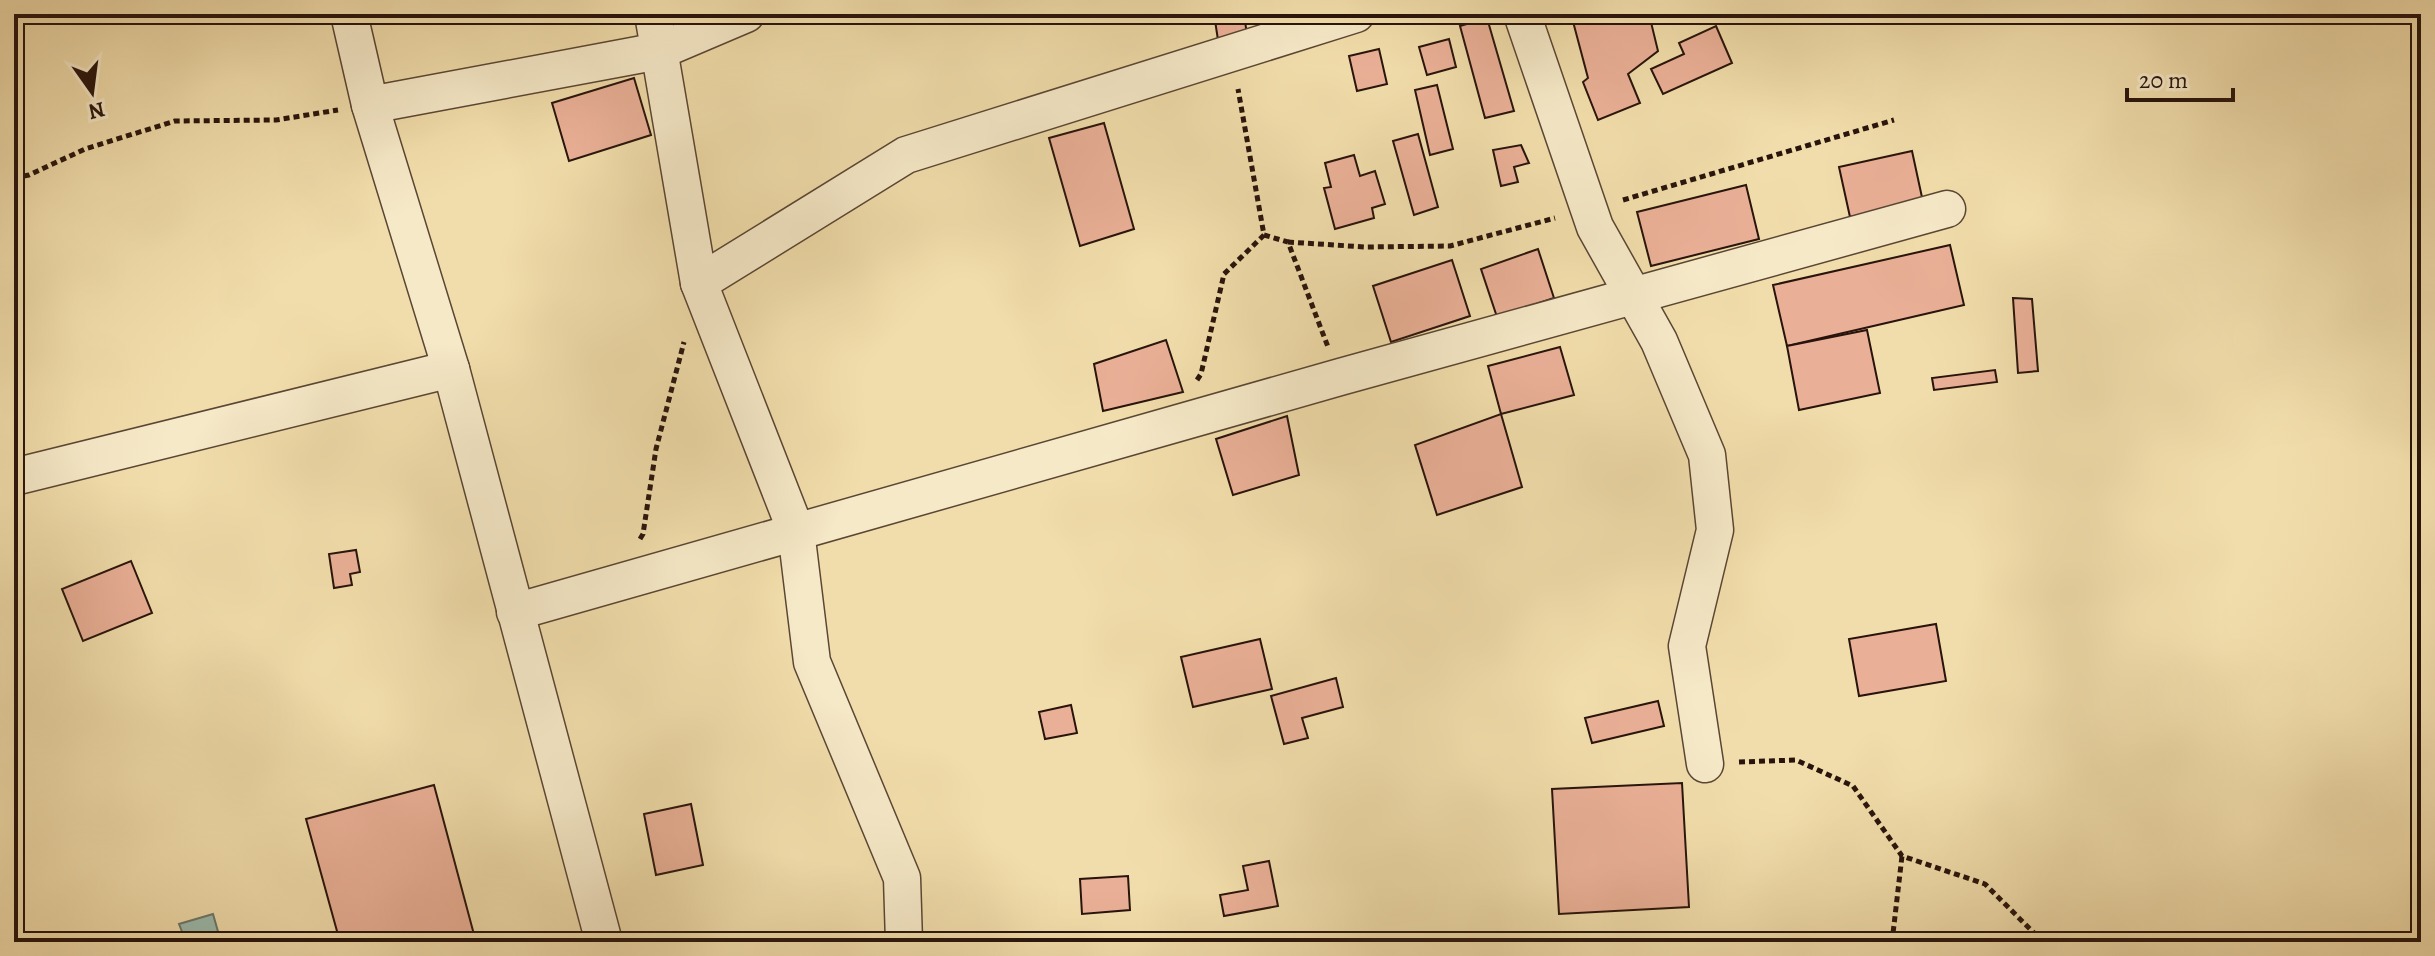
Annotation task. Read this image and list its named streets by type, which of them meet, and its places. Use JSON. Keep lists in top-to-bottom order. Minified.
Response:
{"scale_bar":"20 m","north":"bottom"}
